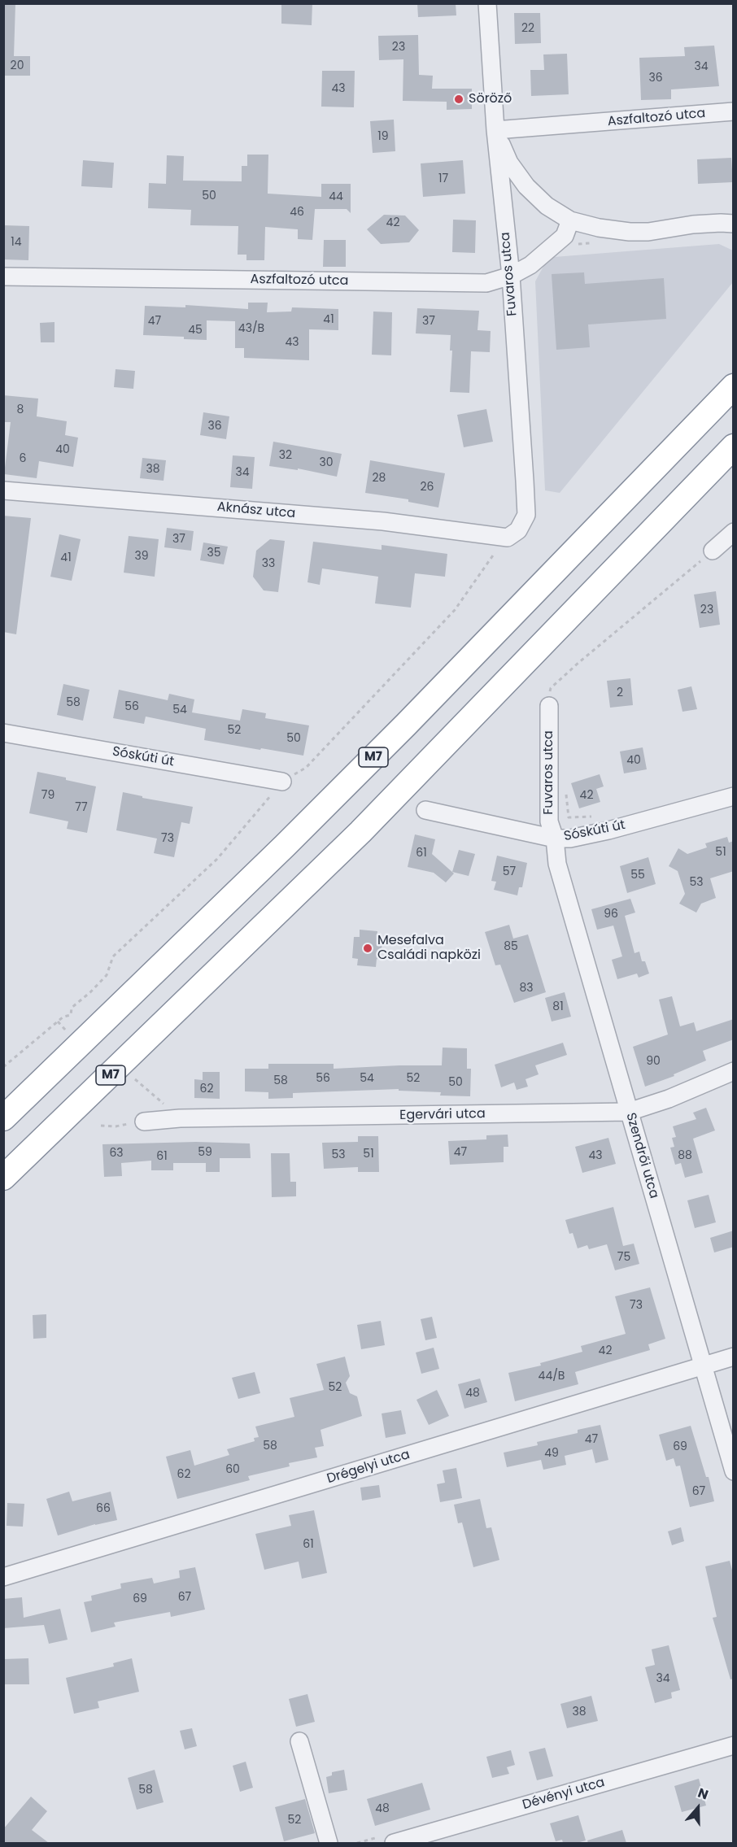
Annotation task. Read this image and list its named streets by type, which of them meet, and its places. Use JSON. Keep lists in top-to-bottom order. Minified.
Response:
{"streets":{"highway":["M7"],"street":["Aszfaltozó utca","Fuvaros utca","Aknász utca","Sóskúti út","Egervári utca","Szendrői utca","Drégelyi utca","Dévényi utca"]},"crossings":[["Aszfaltozó utca","Fuvaros utca"],["Fuvaros utca","Aknász utca"],["Fuvaros utca","Sóskúti út"],["Fuvaros utca","Szendrői utca"],["Sóskúti út","Szendrői utca"],["Egervári utca","Szendrői utca"],["Szendrői utca","Drégelyi utca"]],"places":["Söröző","Mesefalva Családi napközi"],"house_numbers":["22","23","20","34","36","43","19","17","50","44","46","42","14","41","47","37","43/B","45","43","8","36","40","32","6","30","38","34","28","26","37","35","39","41","33","23","2","58","56","54","52","50","40","79","42","77","73","51","61","57","55","53","96","85","83","81","90","56","54","52","58","50","62","59","47","63","51","53","43","88","61","75","73","42","44/B","52","48","47","58","69","49","60","62","67","66","61","67","69","34","38","58","48","52"],"north":"top"}
